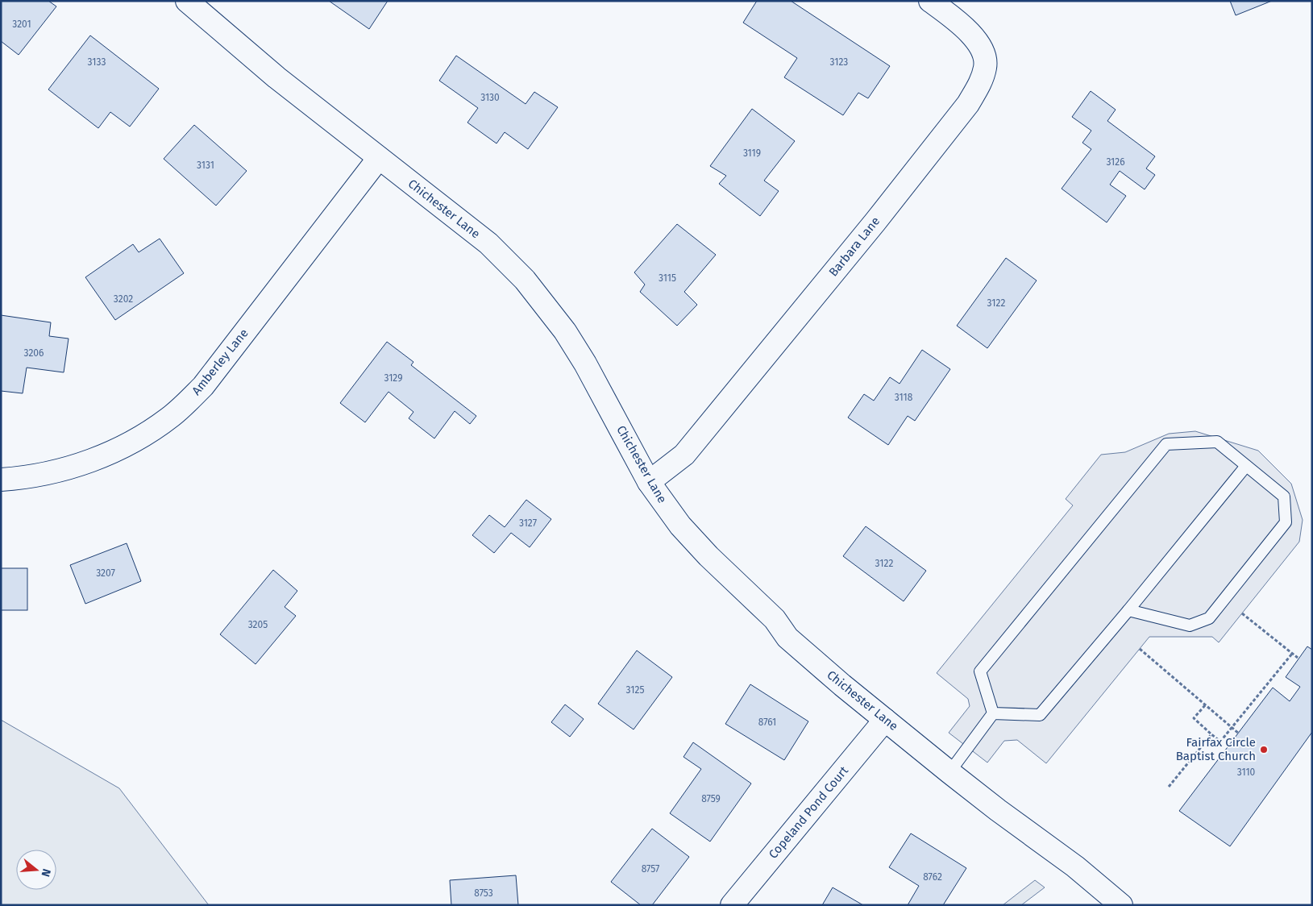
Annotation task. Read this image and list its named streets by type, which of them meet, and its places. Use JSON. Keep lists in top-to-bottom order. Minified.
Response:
{"streets":{"street":["Chichester Lane","Barbara Lane","Amberley Lane","Copeland Pond Court"]},"crossings":[["Chichester Lane","Barbara Lane"],["Chichester Lane","Amberley Lane"],["Chichester Lane","Copeland Pond Court"]],"places":["Fairfax Circle Baptist Church"],"house_numbers":["3201","3133","3123","3130","3119","3126","3131","3115","3202","3122","3206","3129","3118","3127","3122","3207","3205","3125","8761","3110","8759","8757","8762","8753"],"north":"right"}
